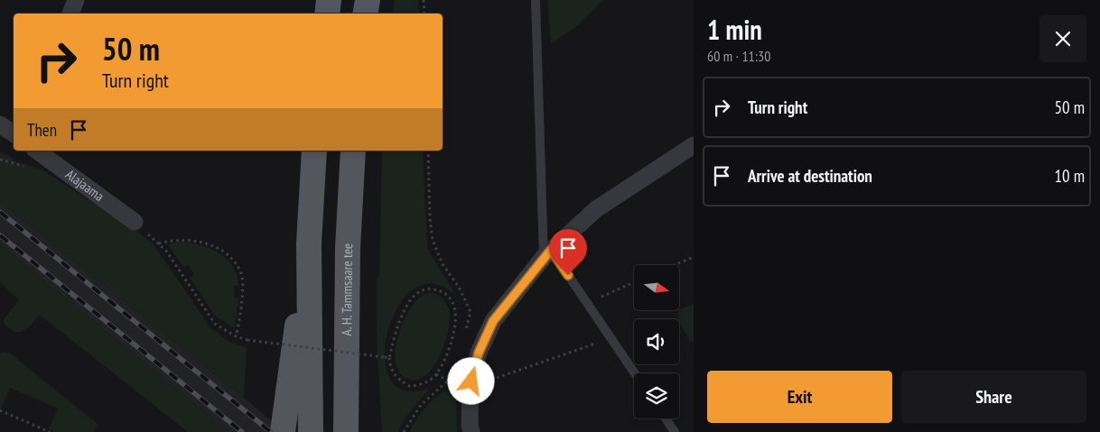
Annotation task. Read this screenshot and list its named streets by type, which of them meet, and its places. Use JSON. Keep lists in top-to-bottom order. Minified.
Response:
{"streets":{"main road":["A. H. Tammsaare tee"],"street":["Alajaama"]},"north":"right","page":{"heading":["1 min","60 m · 11:30"],"turn":["50 m","Turn right"],"list":[{"name":"Turn right","value":"50 m"},{"name":"Arrive at destination","value":"10 m"}],"then":"Then","buttons":["Exit","Share"]}}
